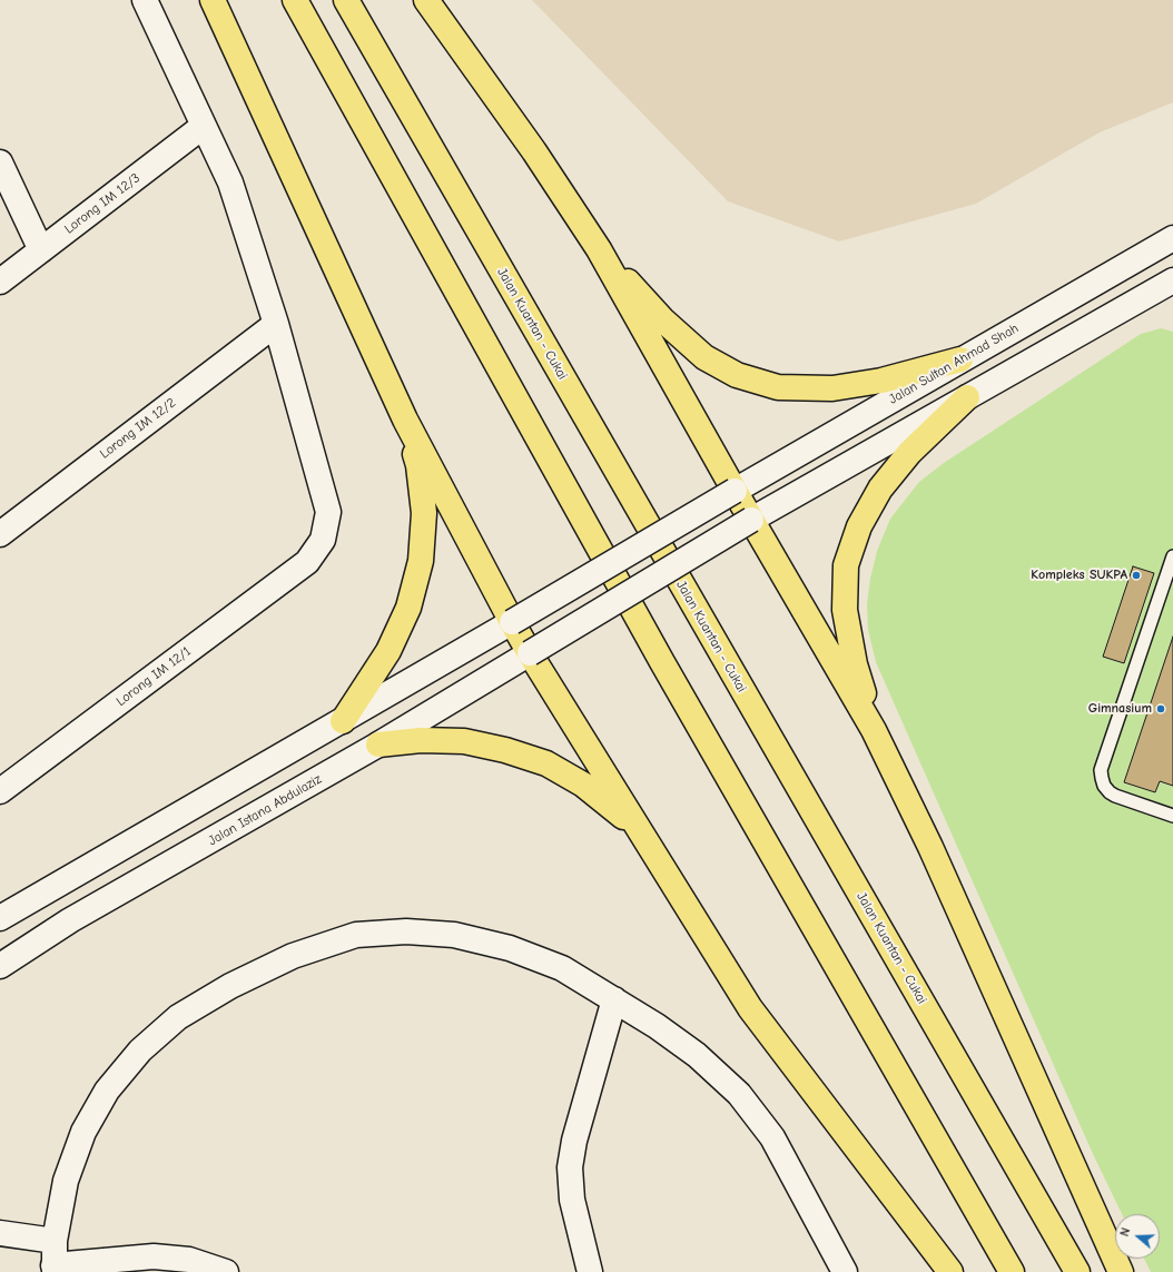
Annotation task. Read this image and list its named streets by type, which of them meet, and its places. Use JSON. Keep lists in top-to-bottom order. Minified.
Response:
{"streets":{"highway":["Jalan Kuantan - Cukai"],"street":["Lorong IM 12/3","Jalan Sultan Ahmad Shah","Lorong IM 12/2","Lorong IM 12/1","Jalan Istana Abdulaziz"]},"crossings":[["Lorong IM 12/3","Lorong IM 12/1"],["Lorong IM 12/2","Lorong IM 12/1"]],"places":["Kompleks SUKPA","Gimnasium"],"north":"left"}
